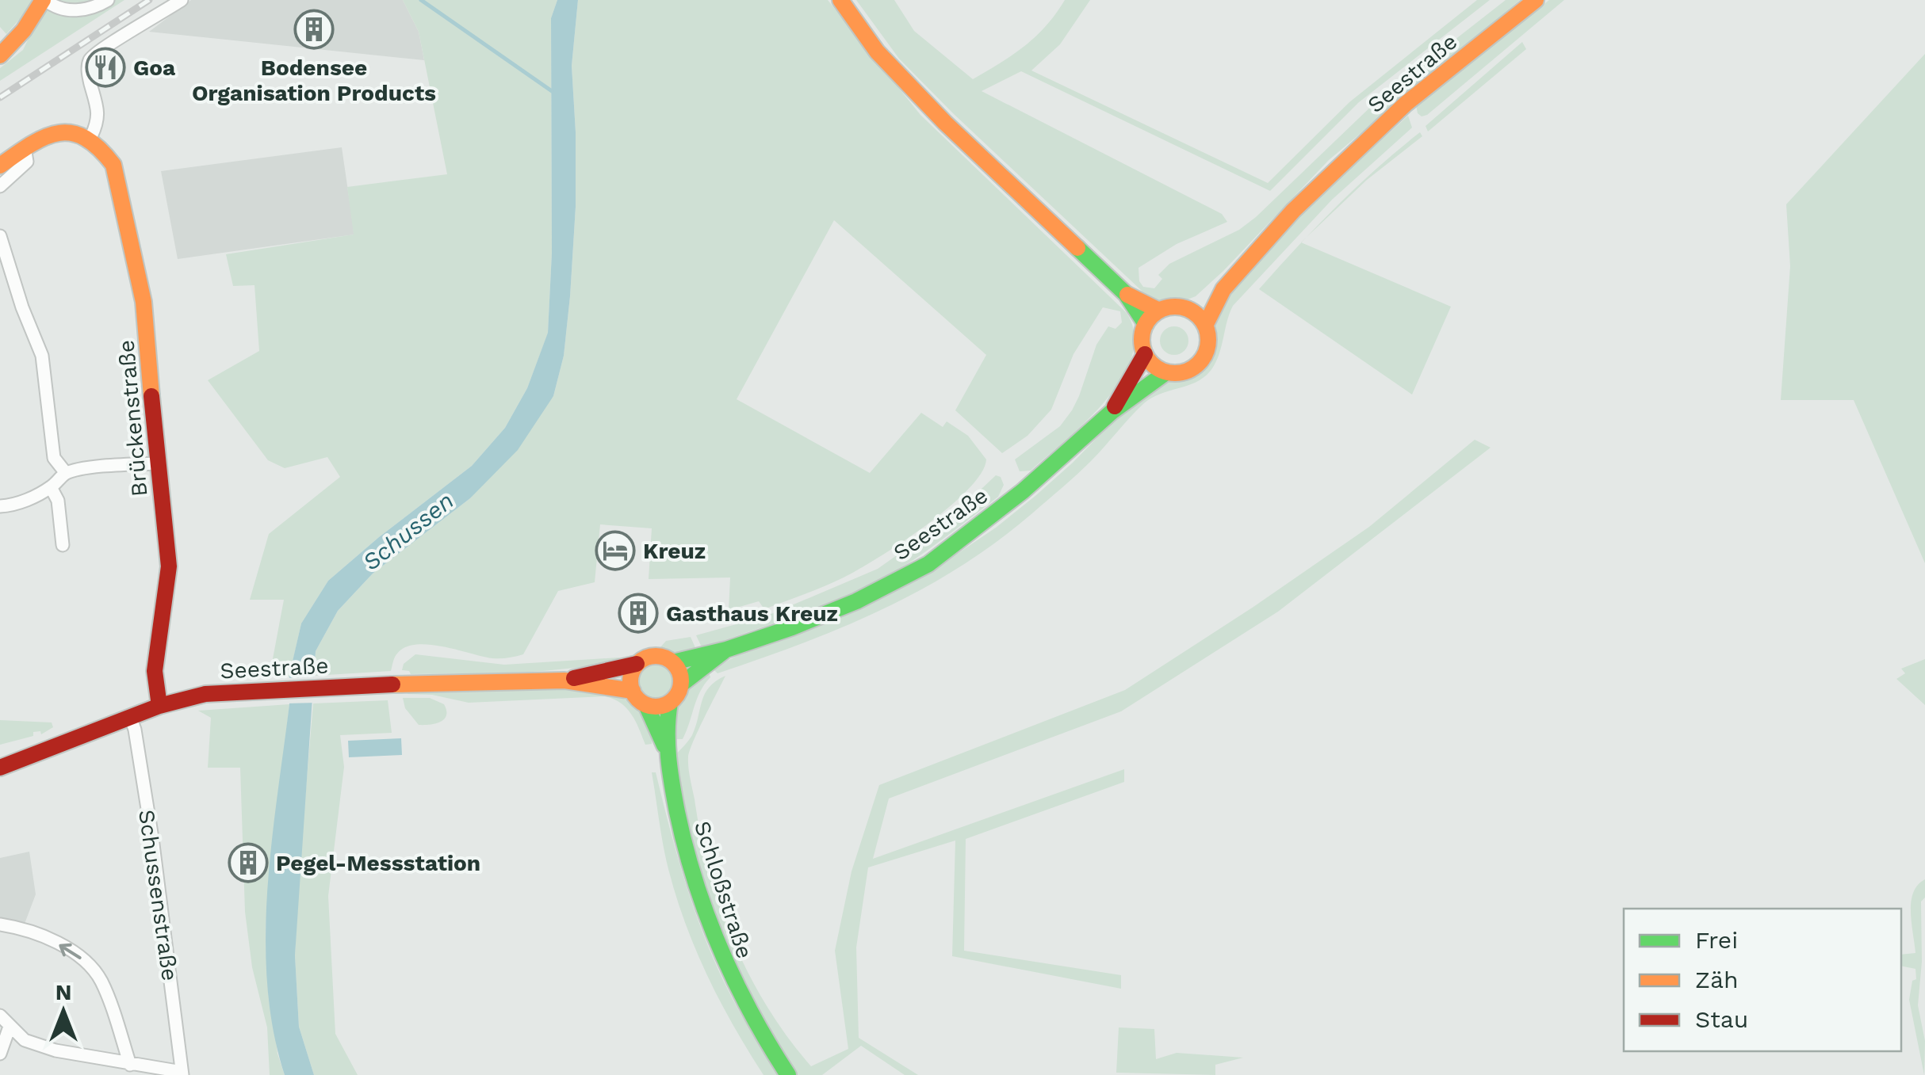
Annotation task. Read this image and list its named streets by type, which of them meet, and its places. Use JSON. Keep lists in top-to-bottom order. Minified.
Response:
{"streets":{"main road":["Seestraße","Brückenstraße","Schloßstraße"],"street":["Schussenstraße"]},"crossings":[["Seestraße","Brückenstraße"],["Seestraße","Schloßstraße"],["Seestraße","Schussenstraße"]],"water":["Schussen"],"places":{"building":["Bodensee Organisation Products","Gasthaus Kreuz","Pegel-Messstation"],"restaurant":["Goa"],"hotel":["Kreuz"]},"legend":["Frei","Zäh","Stau"],"north":"top"}
